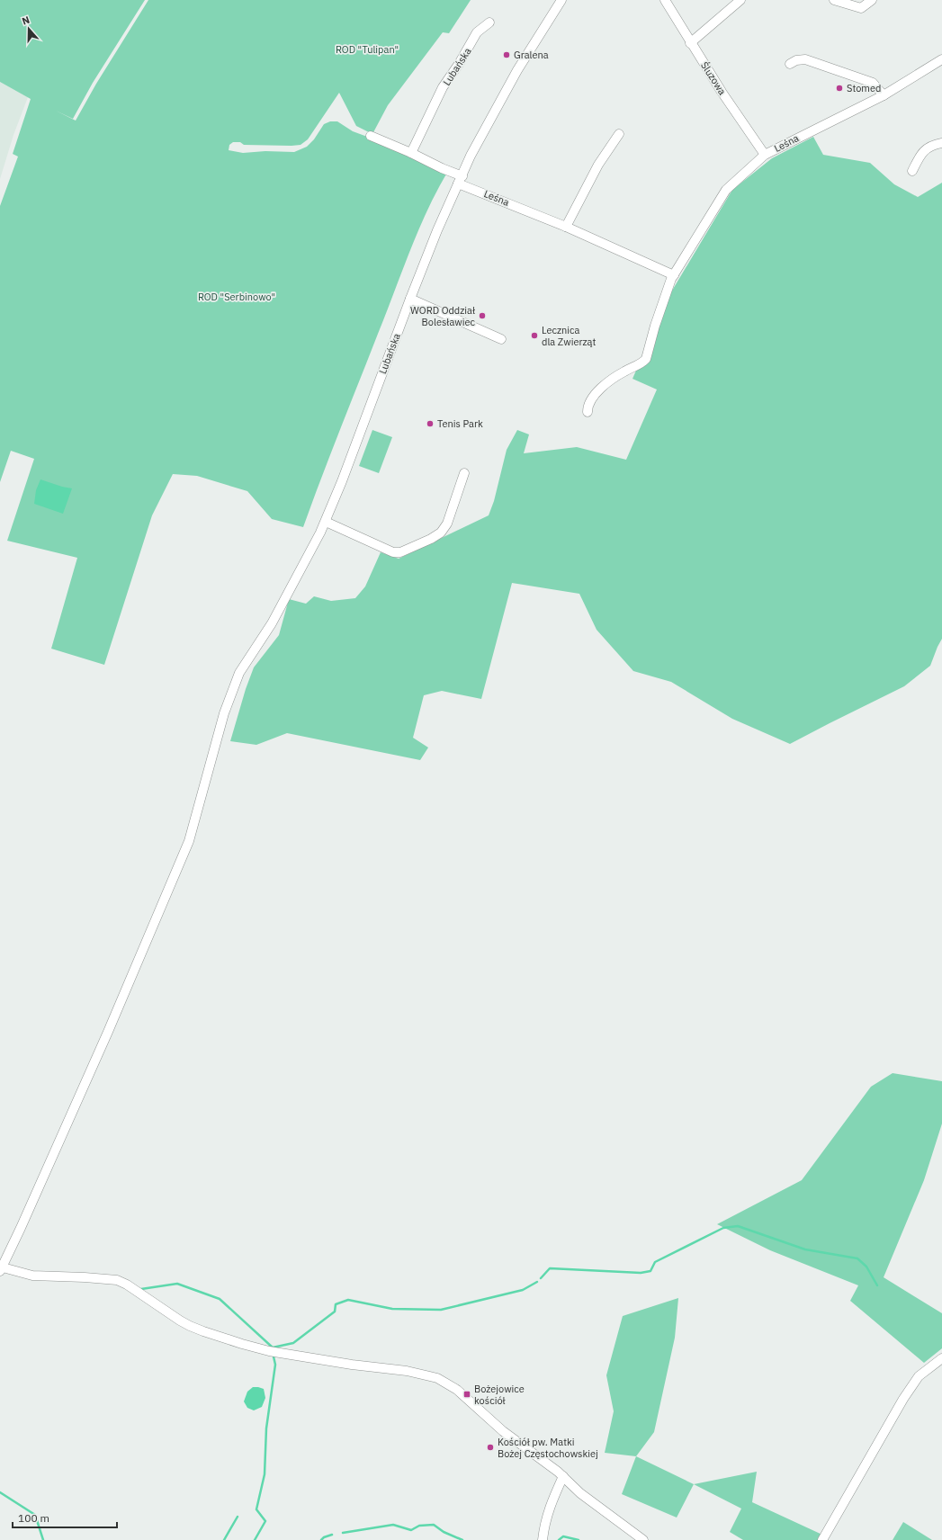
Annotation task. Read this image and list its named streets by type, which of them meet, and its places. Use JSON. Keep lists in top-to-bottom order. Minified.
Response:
{"streets":{"street":["Lubańska","Śluzowa","Leśna"]},"crossings":[["Lubańska","Leśna"],["Śluzowa","Leśna"]],"parks":["ROD \"Tulipan\"","ROD \"Serbinowo\""],"places":{"other":["Gralena","Stomed","WORD Oddział Bolesławiec","Lecznica dla Zwierząt","Tenis Park","Kościół pw. Matki Bożej Częstochowskiej"],"transit":["Bożejowice kościół"]},"scale_bar":"100 m","north":"top"}
